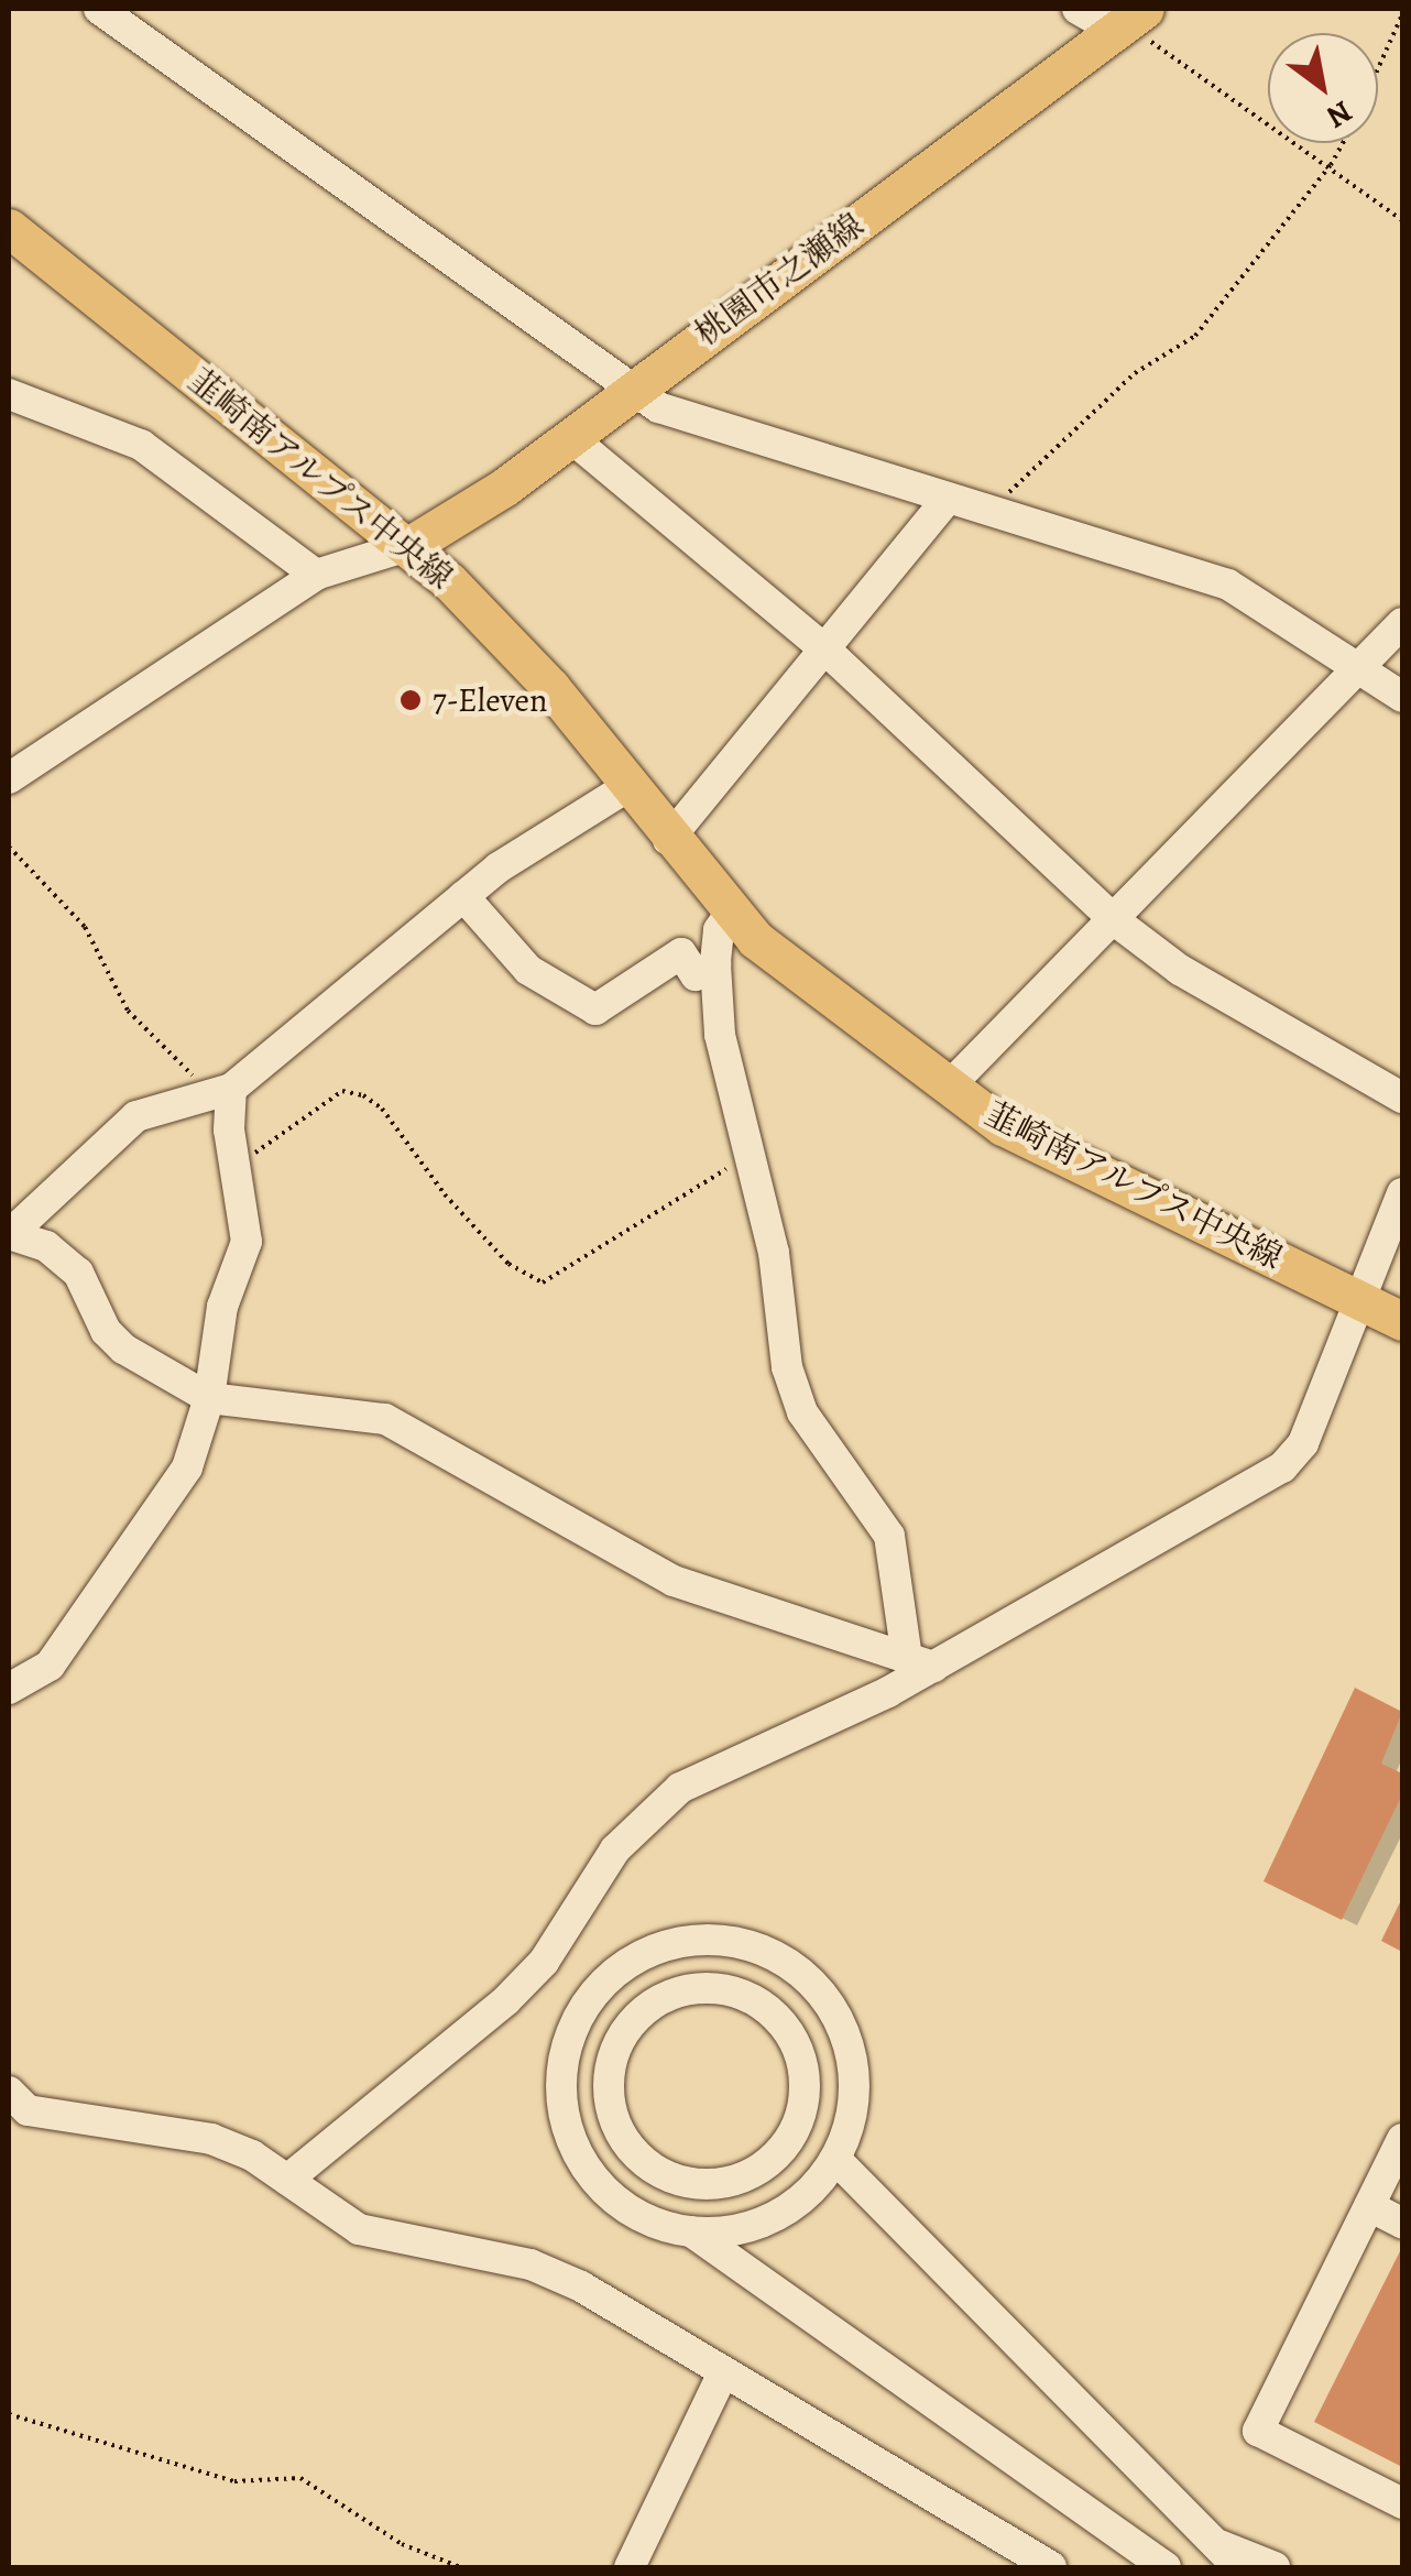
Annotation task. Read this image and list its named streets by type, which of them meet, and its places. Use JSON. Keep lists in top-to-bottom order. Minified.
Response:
{"streets":{"main road":["桃園市之瀬線","韮崎南アルプス中央線"]},"crossings":[["桃園市之瀬線","韮崎南アルプス中央線"]],"places":["7-Eleven"],"north":"bottom right"}
